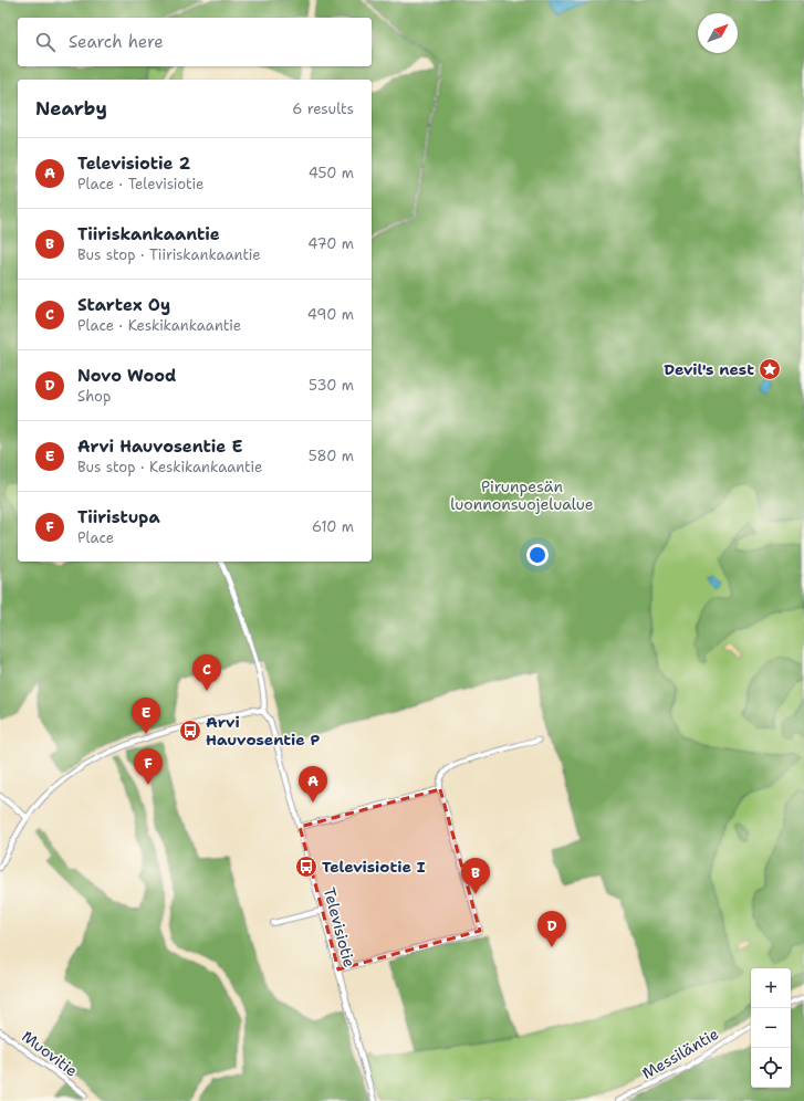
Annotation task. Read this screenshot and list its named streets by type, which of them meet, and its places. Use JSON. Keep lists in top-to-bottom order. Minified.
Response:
{"streets":{"street":["Televisiotie","Muovitie","Messiläntie"]},"parks":["Pirunpesän luonnonsuojelualue"],"places":{"place":["Devil's nest"],"bus stop":["Arvi Hauvosentie P","Televisiotie I"]},"north":"top right","page":{"search":"Search here","heading":["Nearby","6 results"],"list":[{"mark":"A","name":"Televisiotie 2","note":"Place · Televisiotie","value":"450 m"},{"mark":"B","name":"Tiiriskankaantie","note":"Bus stop · Tiiriskankaantie","value":"470 m"},{"mark":"C","name":"Startex Oy","note":"Place · Keskikankaantie","value":"490 m"},{"mark":"D","name":"Novo Wood","note":"Shop","value":"530 m"},{"mark":"E","name":"Arvi Hauvosentie E","note":"Bus stop · Keskikankaantie","value":"580 m"},{"mark":"F","name":"Tiiristupa","note":"Place","value":"610 m"}],"pins":["C","E","F","A","B","D"],"map_buttons":["+","−"]}}
